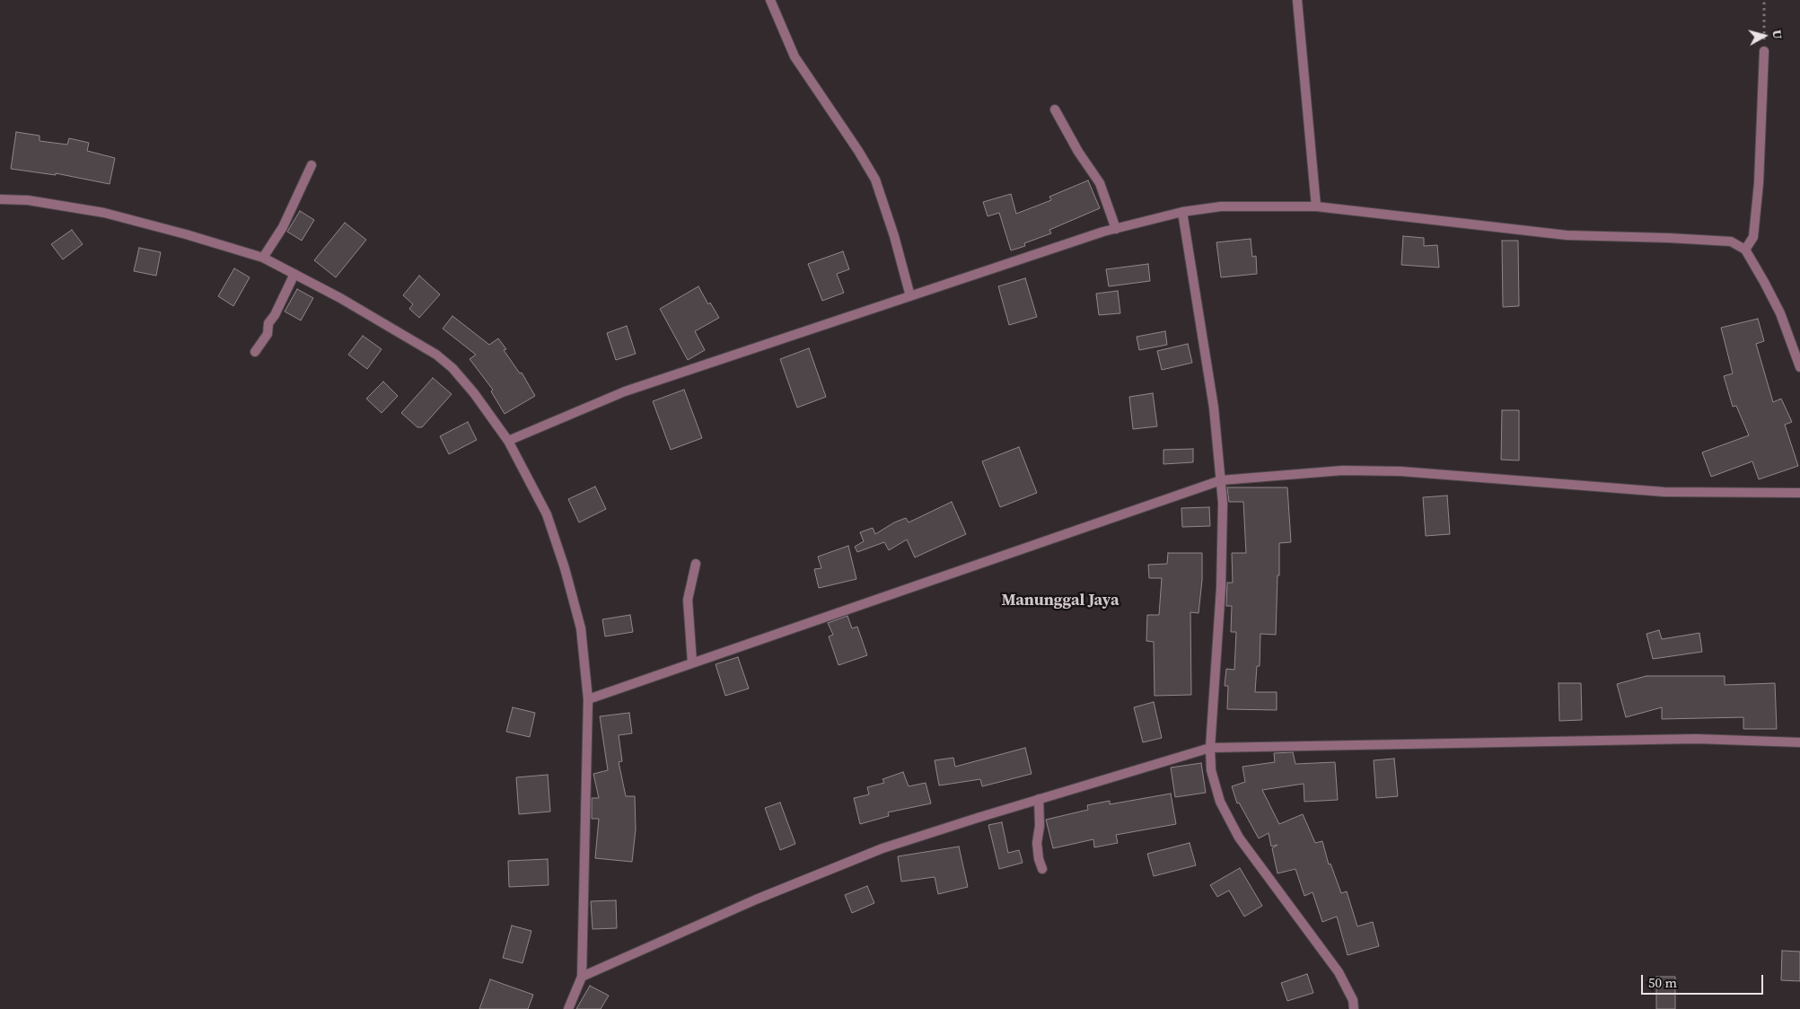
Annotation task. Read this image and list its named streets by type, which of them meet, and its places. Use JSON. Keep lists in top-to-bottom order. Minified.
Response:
{"districts":["Manunggal Jaya"],"scale_bar":"50 m","north":"right"}
